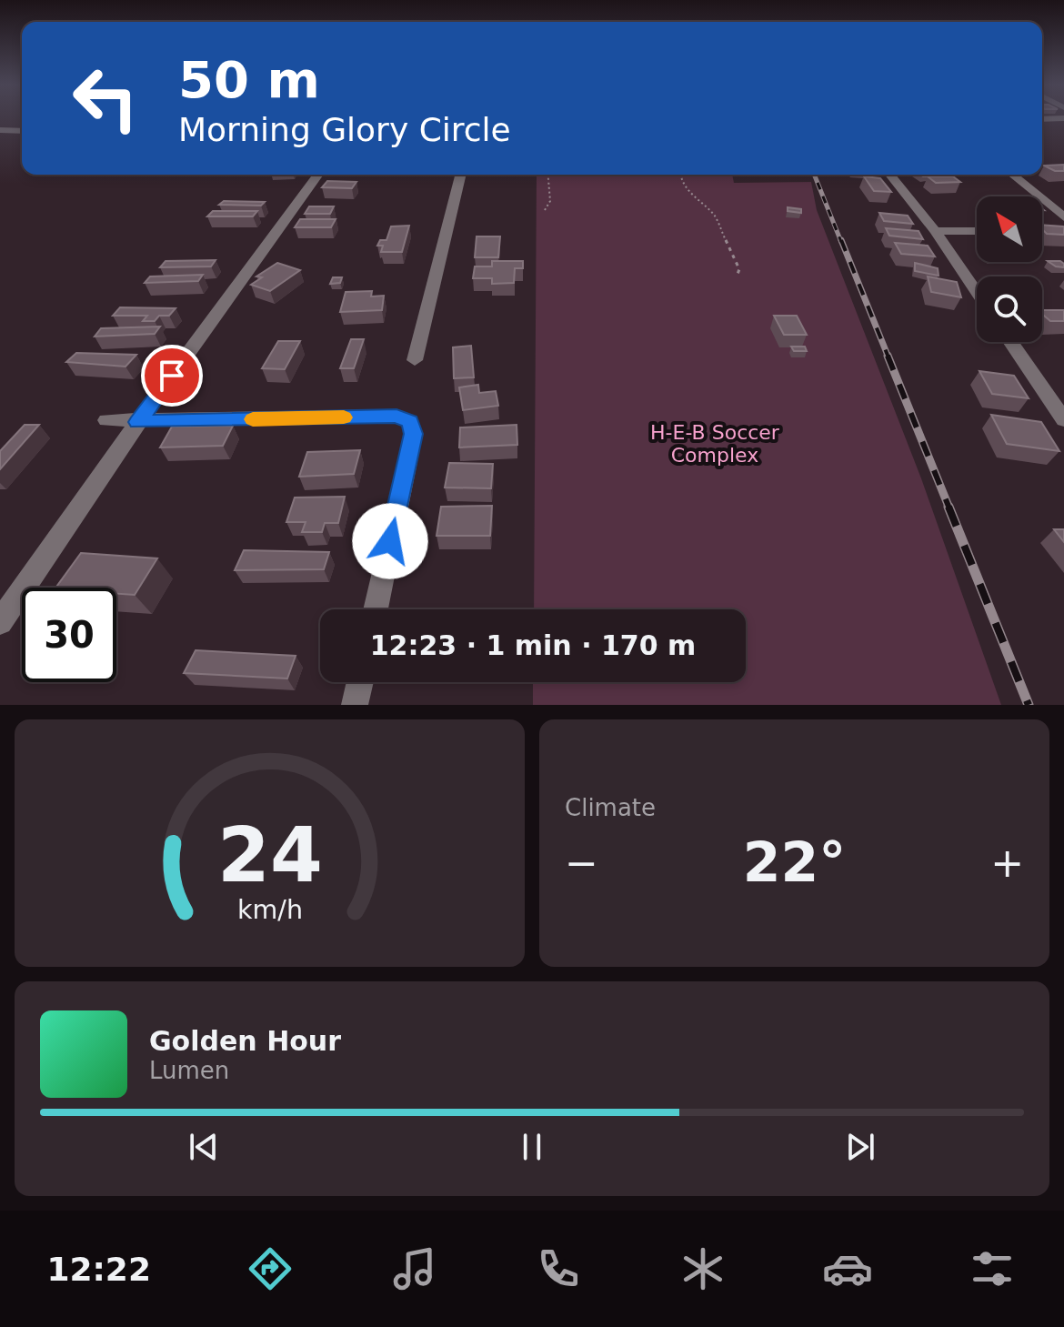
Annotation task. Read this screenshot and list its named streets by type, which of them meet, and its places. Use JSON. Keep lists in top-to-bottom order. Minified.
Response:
{"parks":["H-E-B Soccer Complex"],"north":"top left","page":{"turn":["50 m","Morning Glory Circle"],"limit":"30","trip":"12:23 · 1 min · 170 m","tile":"Climate","heat":["−","22°","+"],"song":["Golden Hour","Lumen"],"tabs":"12:22","gauge":["24","km/h"]}}
